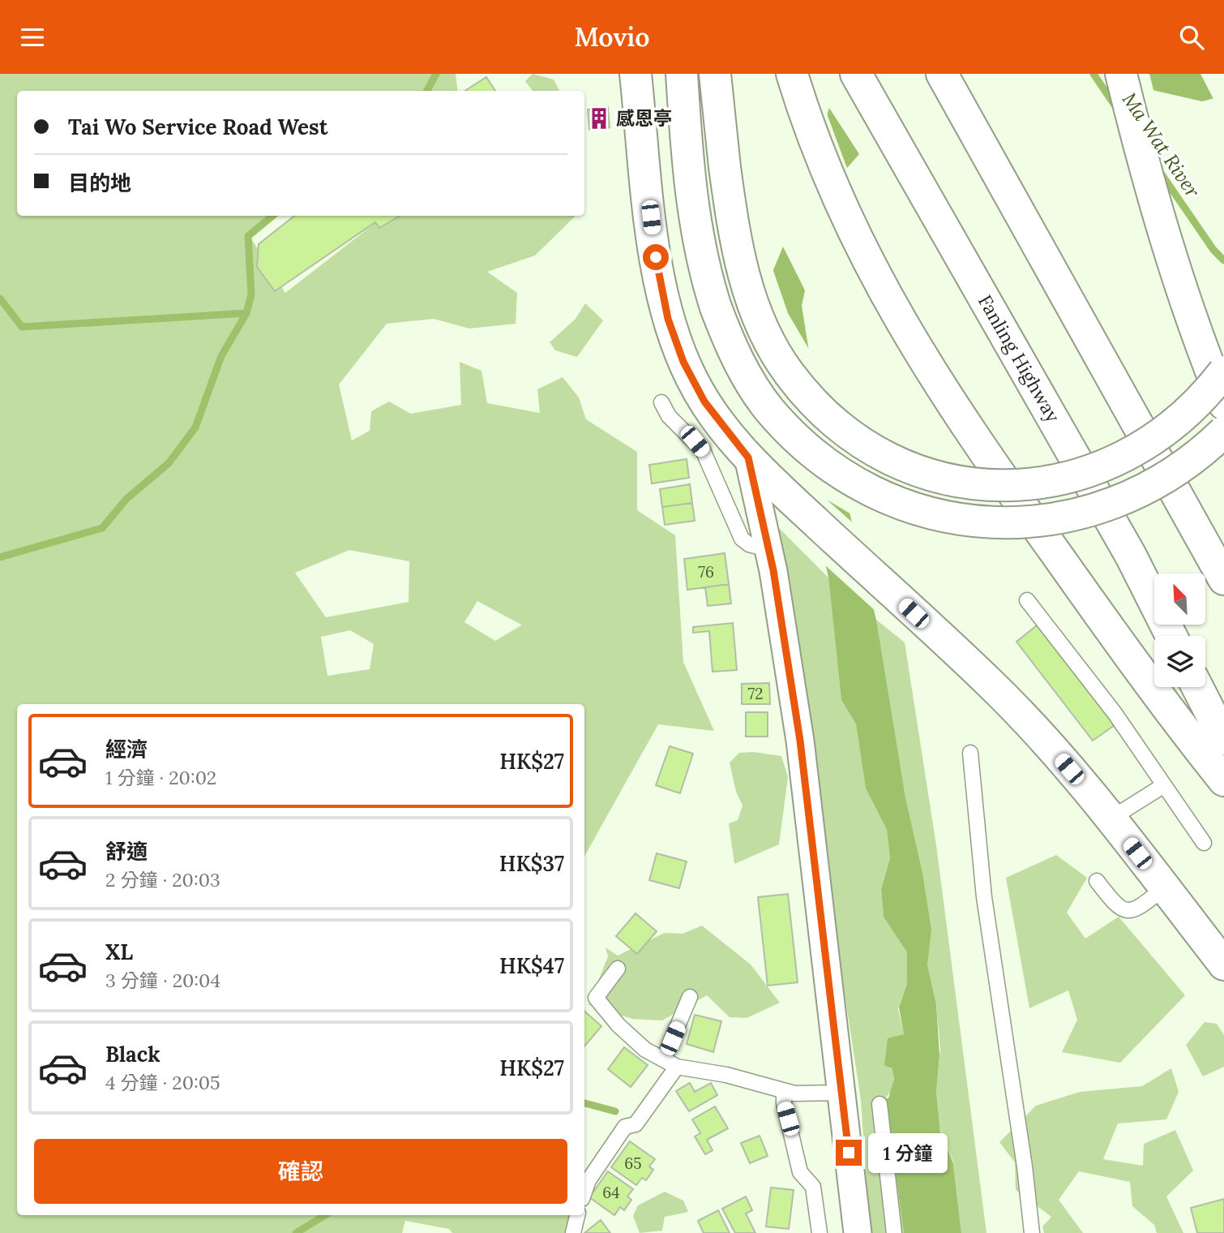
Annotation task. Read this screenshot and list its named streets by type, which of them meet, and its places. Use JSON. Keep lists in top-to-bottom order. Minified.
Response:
{"streets":{"main road":["Fanling Highway"]},"water":["Ma Wat River"],"places":{"building":["感恩亭"]},"house_numbers":["76","72","65","64"],"north":"top left","page":{"header":"Movio","banner":["Tai Wo Service Road West","目的地"],"list":[{"name":"經濟","note":"1 分鐘 · 20:02","value":"HK$27"},{"name":"舒適","note":"2 分鐘 · 20:03","value":"HK$37"},{"name":"XL","note":"3 分鐘 · 20:04","value":"HK$47"},{"name":"Black","note":"4 分鐘 · 20:05","value":"HK$27"}],"buttons":"確認","bubble":"1 分鐘"}}
